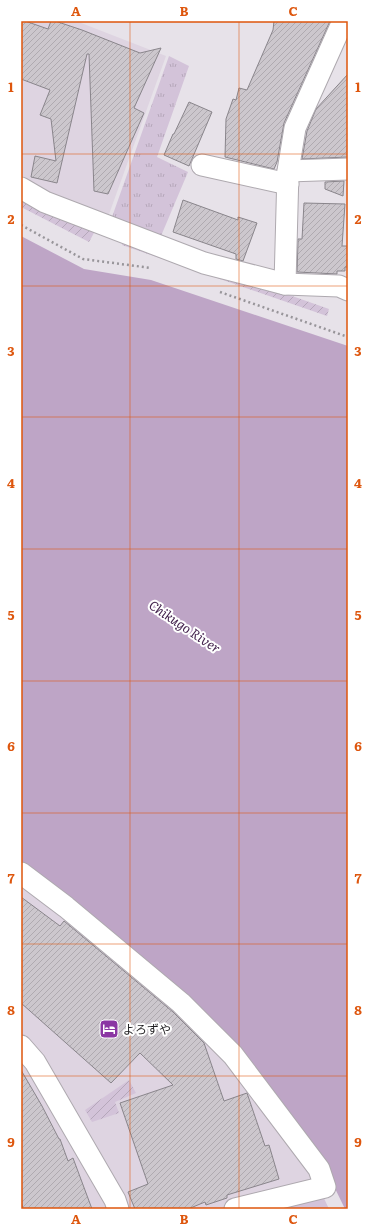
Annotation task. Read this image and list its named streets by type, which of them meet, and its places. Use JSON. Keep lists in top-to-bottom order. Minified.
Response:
{"water":["Chikugo River"],"places":{"hotel":["よろずや"]},"grid":{"columns":["A","B","C"],"rows":["1","2","3","4","5","6","7","8","9"]}}
